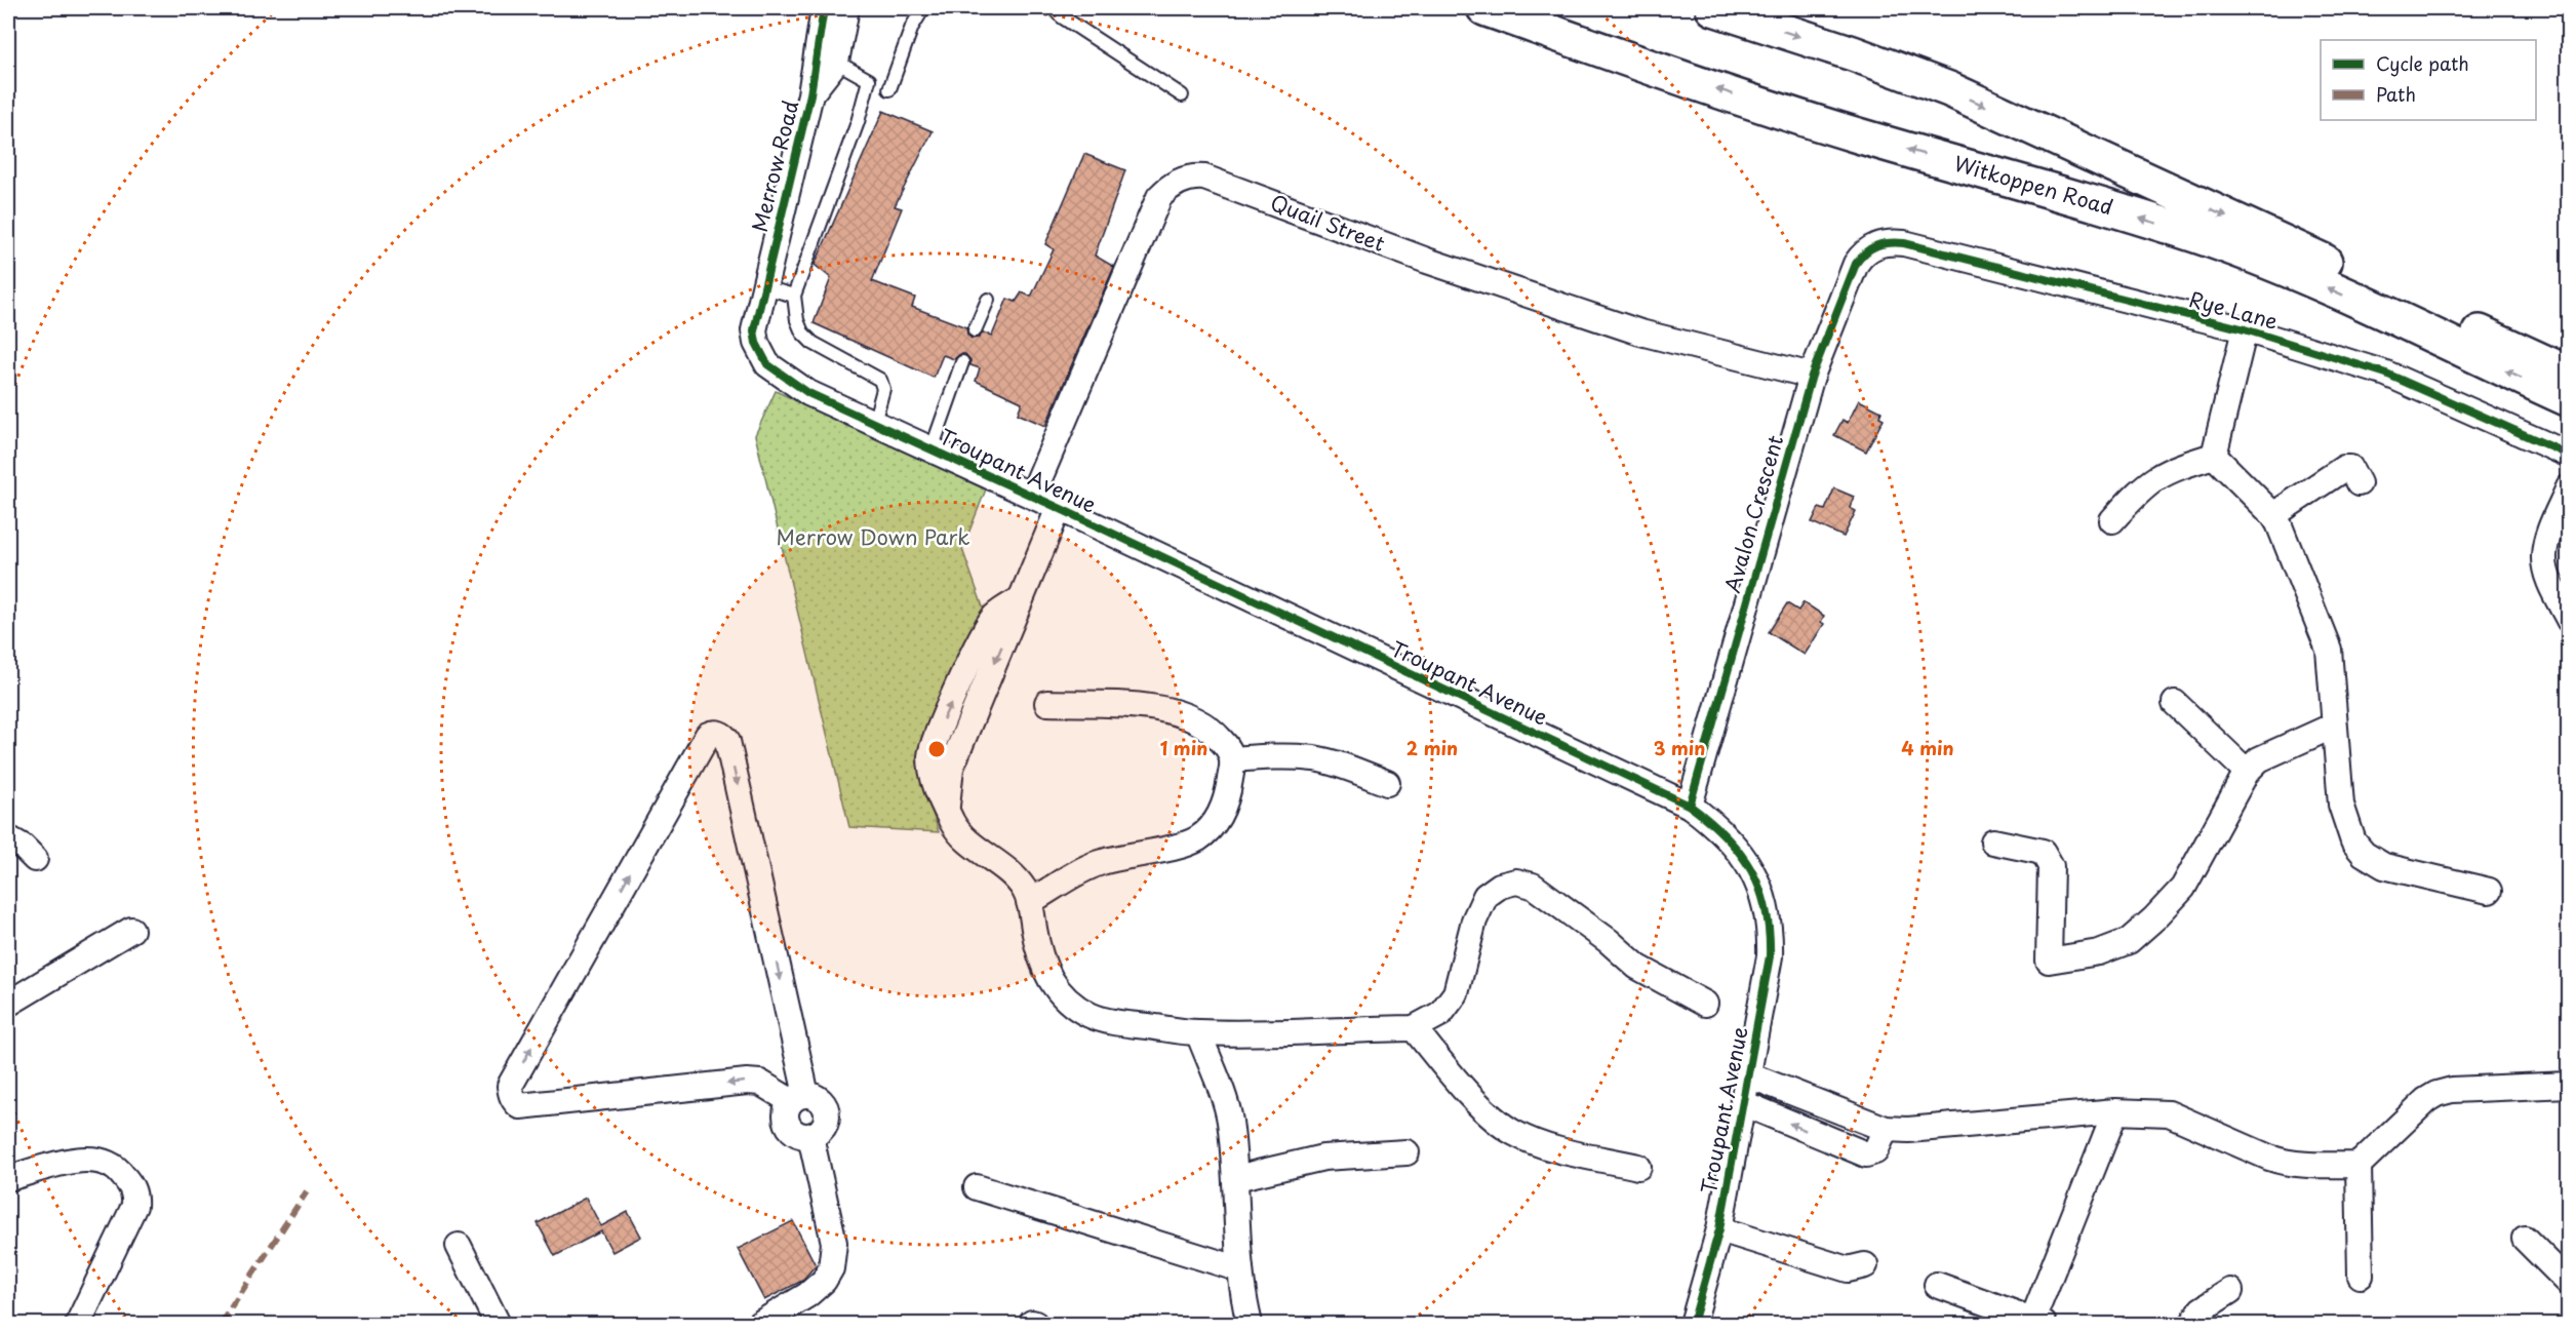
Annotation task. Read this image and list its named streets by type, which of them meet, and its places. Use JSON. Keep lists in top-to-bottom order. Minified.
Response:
{"streets":{"main road":["Witkoppen Road"],"street":["Merrow Road","Quail Street","Rye Lane","Troupant Avenue","Avalon Crescent"]},"crossings":[["Merrow Road","Troupant Avenue"],["Quail Street","Troupant Avenue"],["Quail Street","Avalon Crescent"],["Rye Lane","Avalon Crescent"],["Troupant Avenue","Avalon Crescent"]],"parks":["Merrow Down Park"],"legend":["Cycle path","Path"],"rings":["1 min","2 min","3 min","4 min"]}
